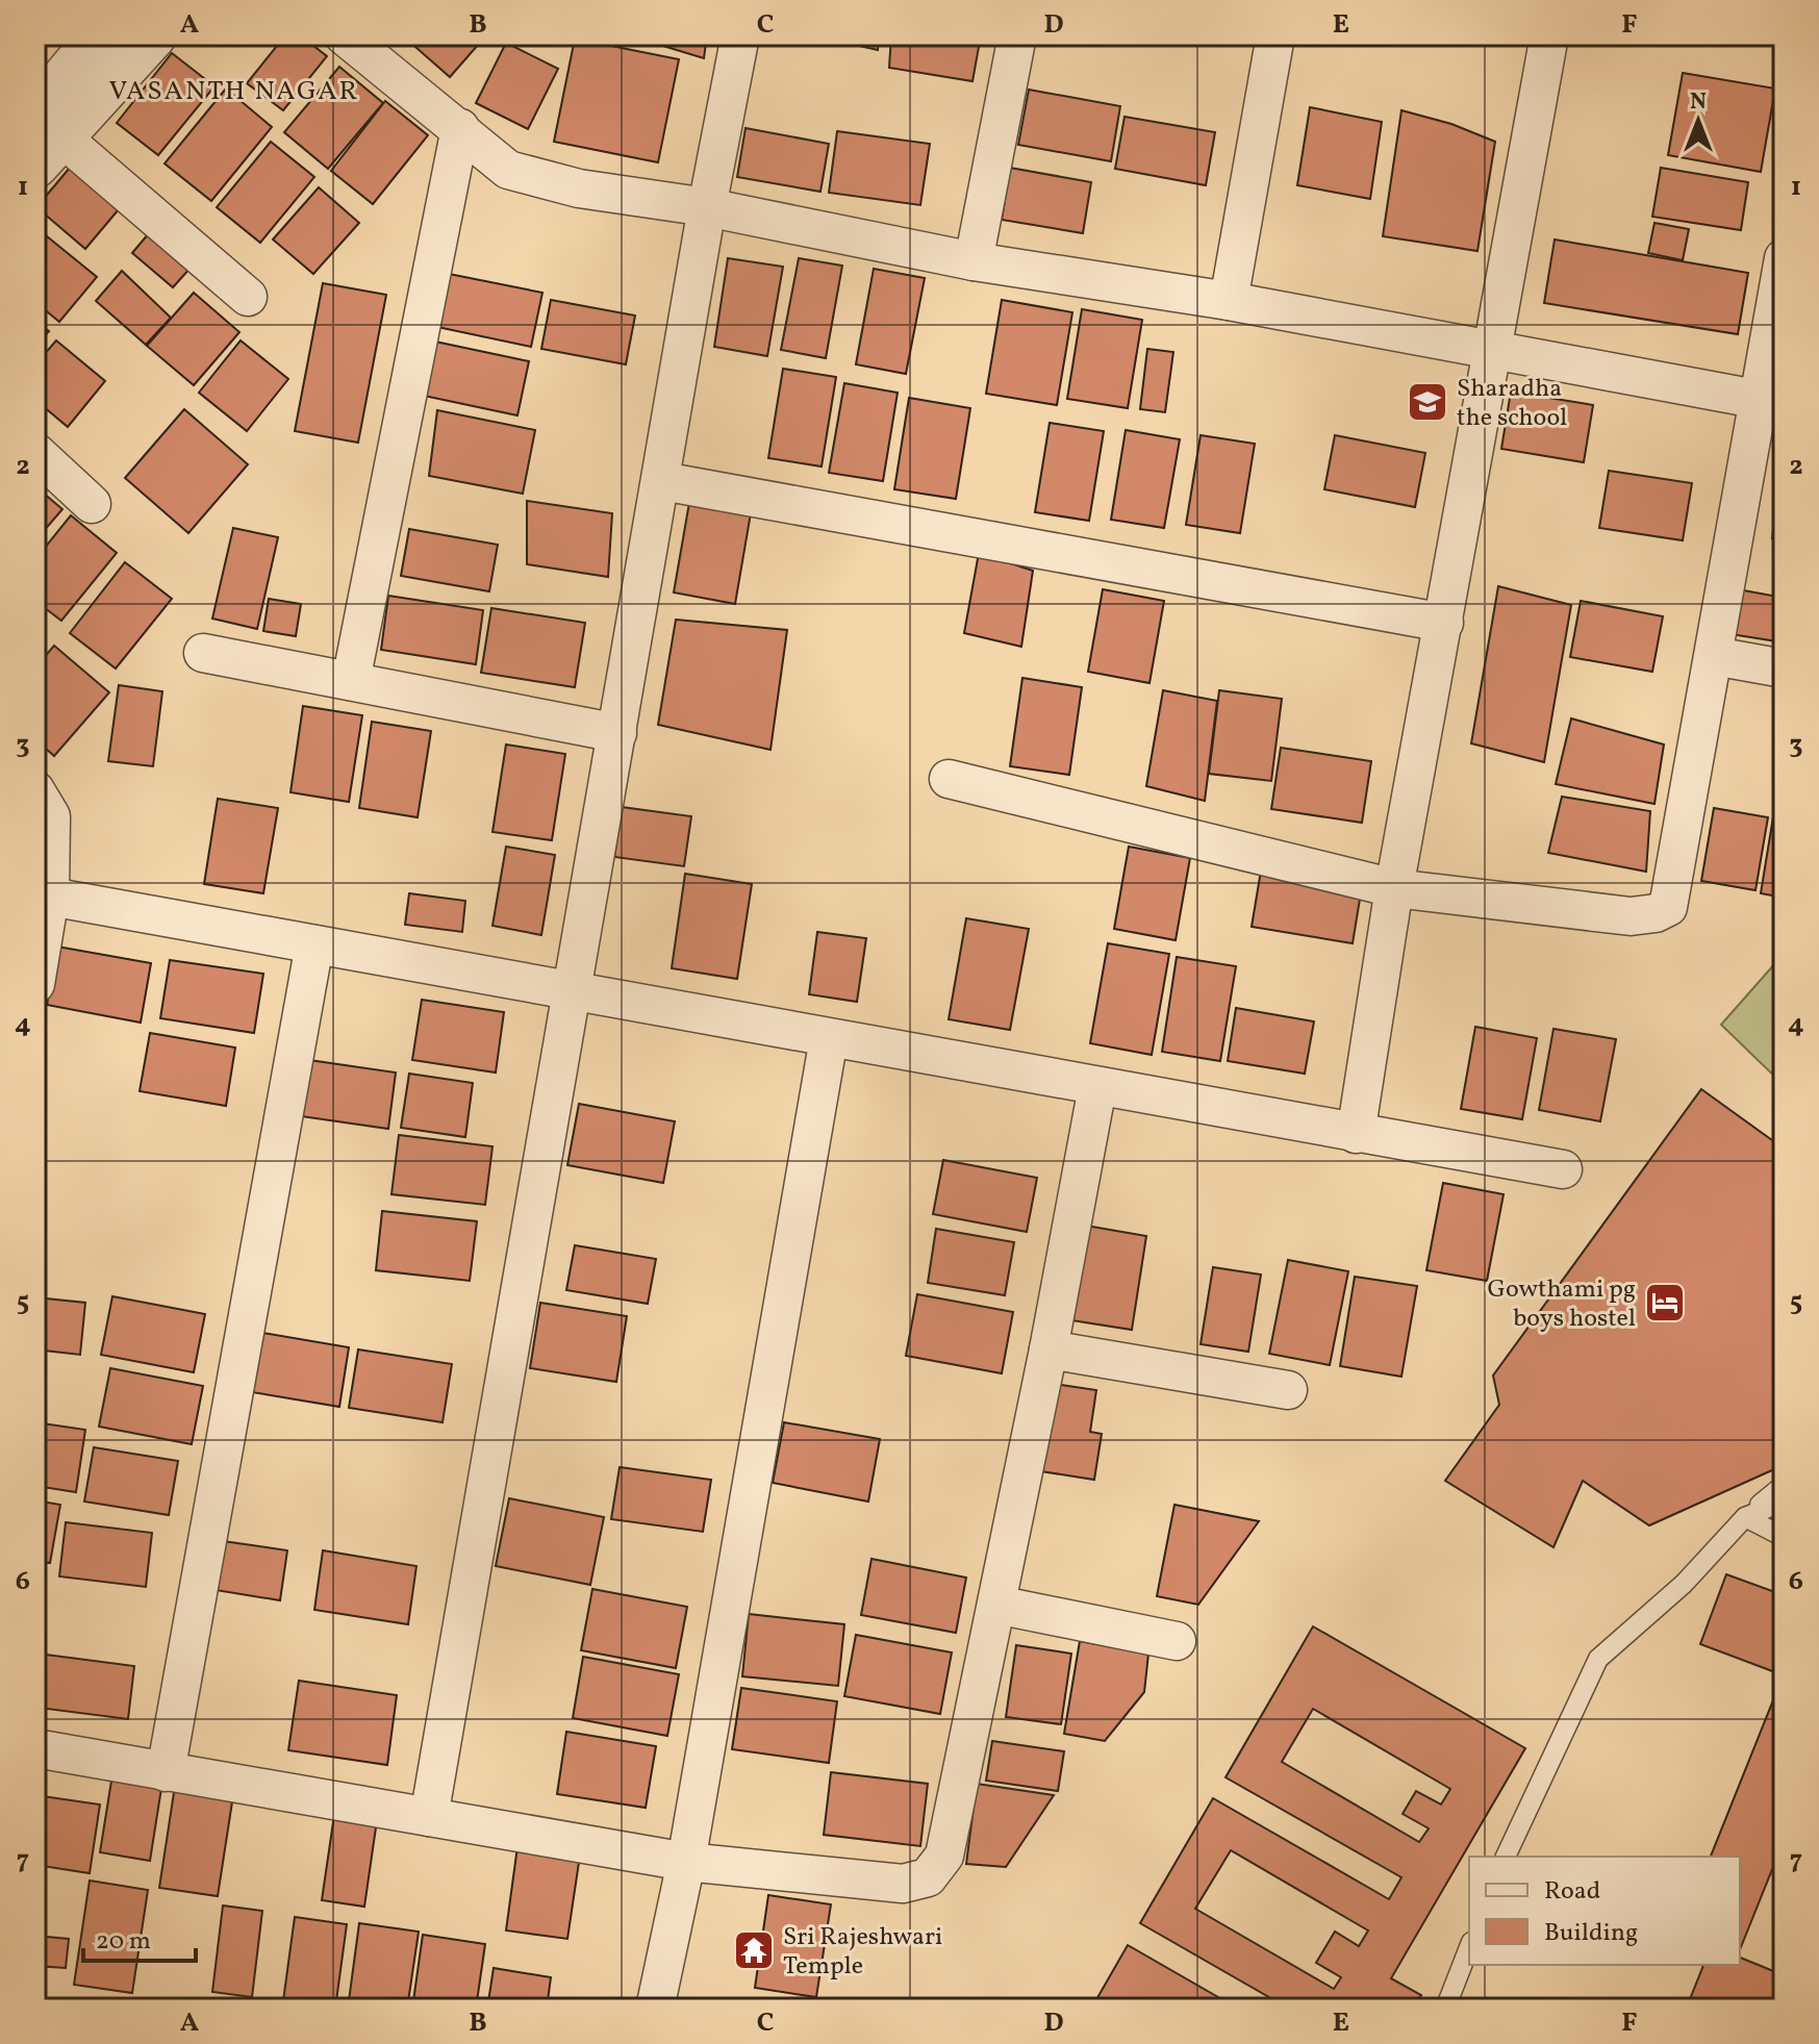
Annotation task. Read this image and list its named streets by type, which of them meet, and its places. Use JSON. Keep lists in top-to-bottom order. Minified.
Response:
{"districts":["VASANTH NAGAR"],"places":{"school or university":["Sharadha the school"],"hotel":["Gowthami pg boys hostel"],"temple":["Sri Rajeshwari Temple"]},"legend":["Road","Building"],"scale_bar":"20 m","north":"top","grid":{"columns":["A","B","C","D","E","F"],"rows":["1","2","3","4","5","6","7"]}}
